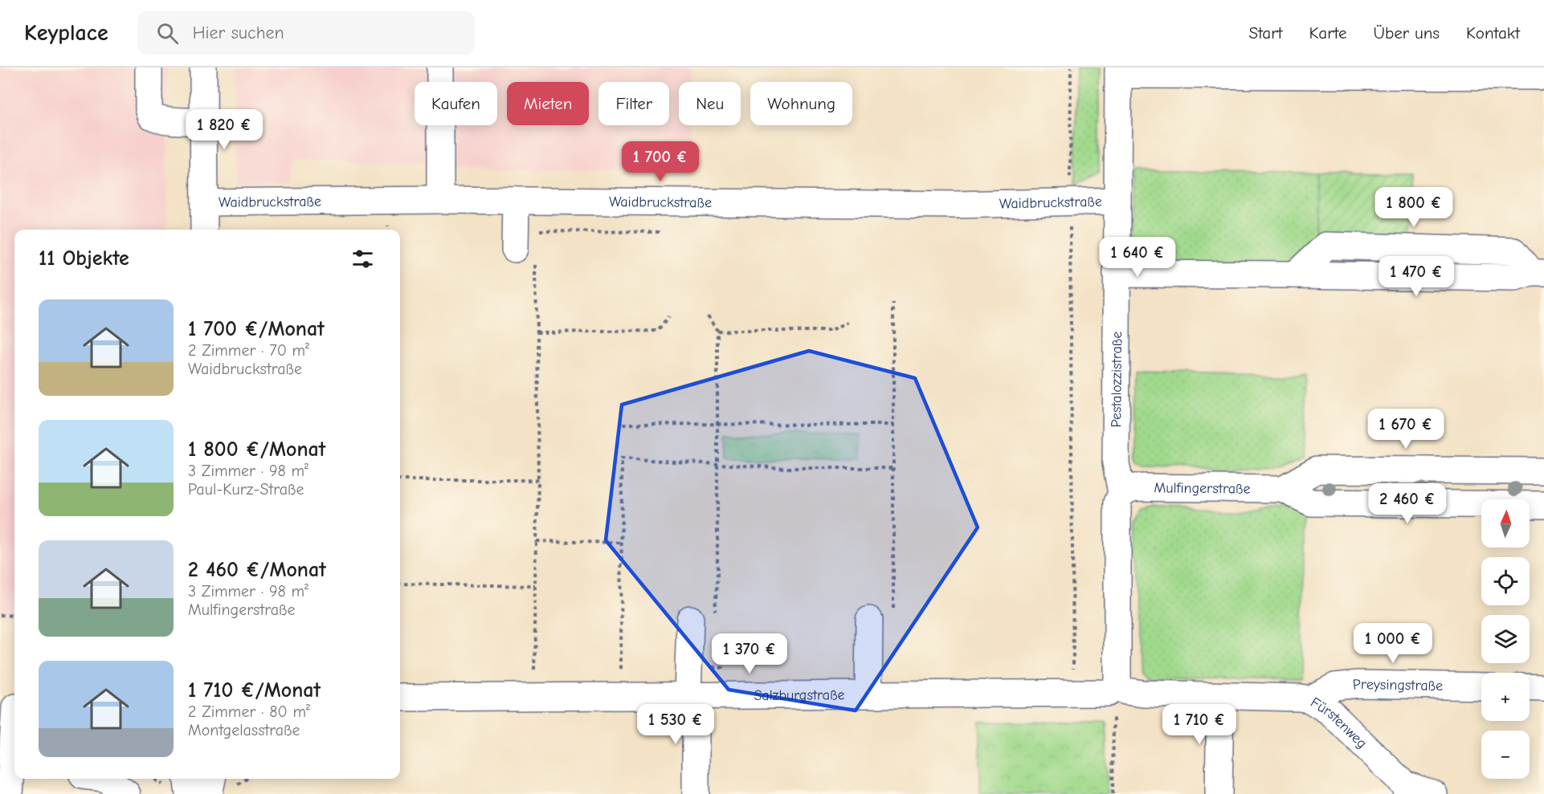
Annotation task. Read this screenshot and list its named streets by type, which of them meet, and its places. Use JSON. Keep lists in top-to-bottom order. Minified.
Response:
{"streets":{"street":["Waidbruckstraße","Pestalozzistraße","Mulfingerstraße","Preysingstraße","Salzburgstraße","Fürstenweg"]},"crossings":[["Waidbruckstraße","Pestalozzistraße"],["Pestalozzistraße","Mulfingerstraße"],["Pestalozzistraße","Salzburgstraße"],["Pestalozzistraße","Fürstenweg"],["Preysingstraße","Fürstenweg"],["Salzburgstraße","Fürstenweg"]],"north":"top","page":{"header":"Keyplace","search":"Hier suchen","nav":["Start","Karte","Über uns","Kontakt"],"chip":["Kaufen","Mieten","Filter","Neu","Wohnung"],"price":["1 820 €","1 700 €","1 800 €","1 640 €","1 470 €","1 670 €","2 460 €","1 000 €","1 370 €","1 530 €","1 710 €"],"heading":"11 Objekte","list":[{"name":"1 700 €/Monat","note":"2 Zimmer · 70 m² · Waidbruckstraße"},{"name":"1 800 €/Monat","note":"3 Zimmer · 98 m² · Paul-Kurz-Straße"},{"name":"2 460 €/Monat","note":"3 Zimmer · 98 m² · Mulfingerstraße"},{"name":"1 710 €/Monat","note":"2 Zimmer · 80 m² · Montgelasstraße"}],"map_buttons":["+","−"]}}
